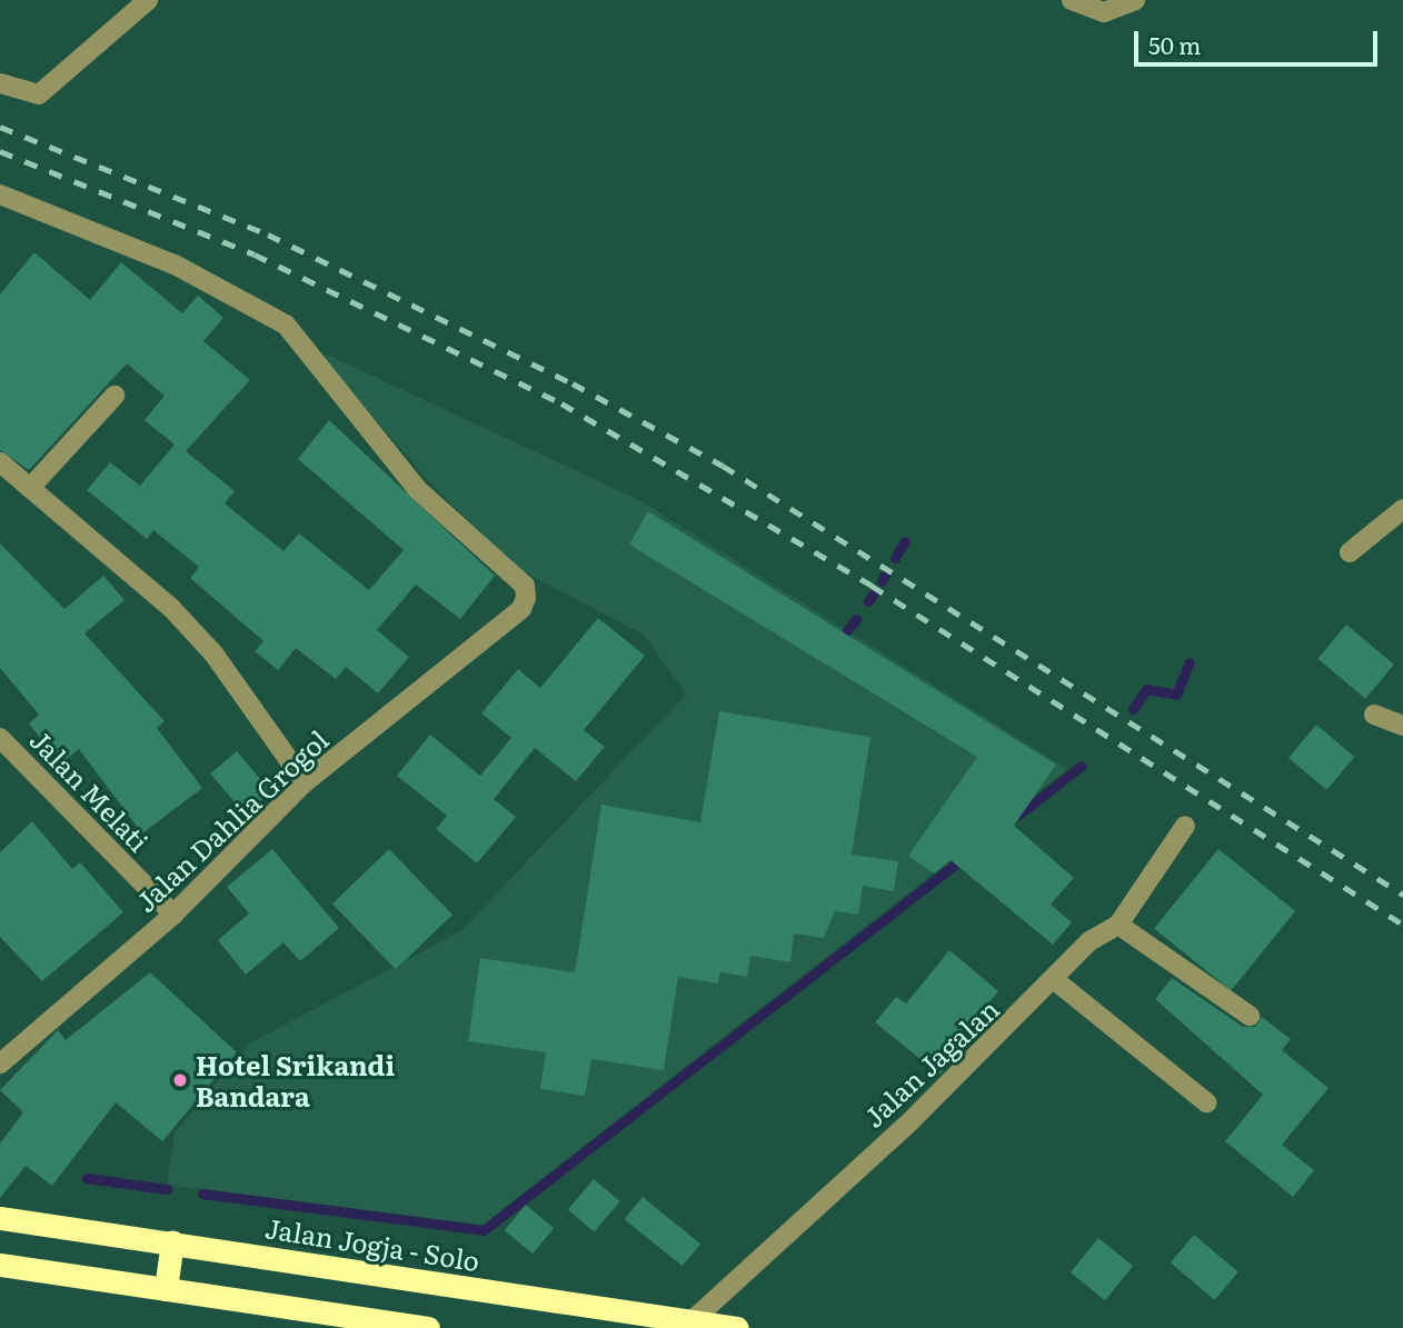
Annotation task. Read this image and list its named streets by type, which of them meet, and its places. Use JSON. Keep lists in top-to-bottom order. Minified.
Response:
{"streets":{"highway":["Jalan Jogja - Solo"],"street":["Jalan Melati","Jalan Dahlia Grogol","Jalan Jagalan"]},"crossings":[["Jalan Melati","Jalan Dahlia Grogol"],["Jalan Jagalan","Jalan Jogja - Solo"]],"places":["Hotel Srikandi Bandara"],"scale_bar":"50 m"}
